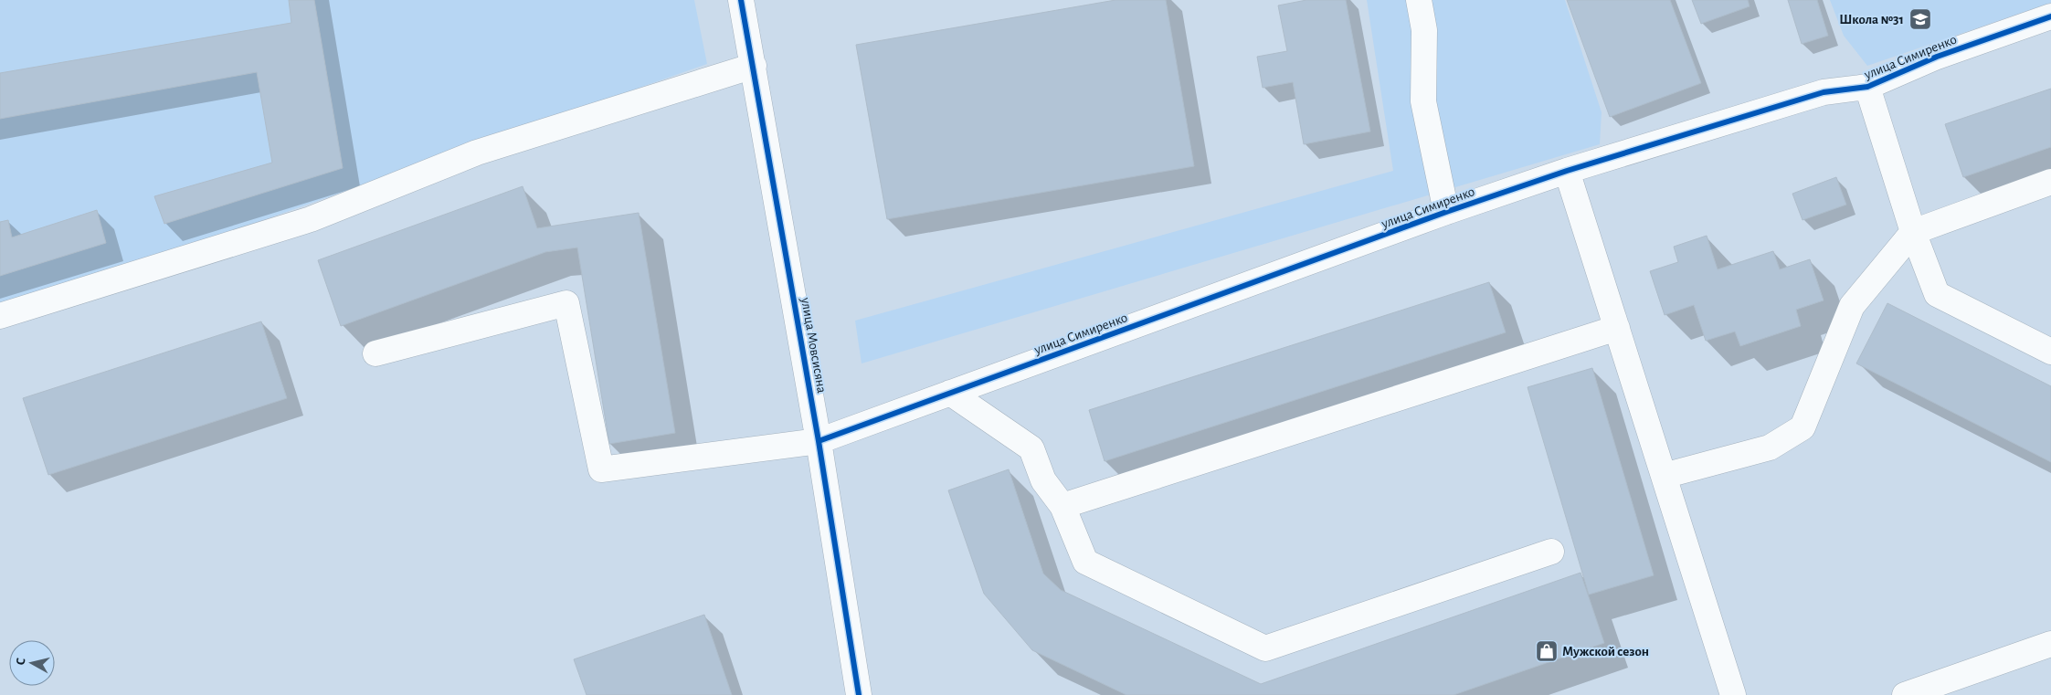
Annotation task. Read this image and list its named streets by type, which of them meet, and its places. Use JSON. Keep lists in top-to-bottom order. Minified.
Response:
{"streets":{"street":["улица Симиренко","улица Мовсисяна"]},"crossings":[["улица Симиренко","улица Мовсисяна"]],"places":{"school or university":["Школа №31"],"shop":["Мужской сезон"]},"north":"left"}
